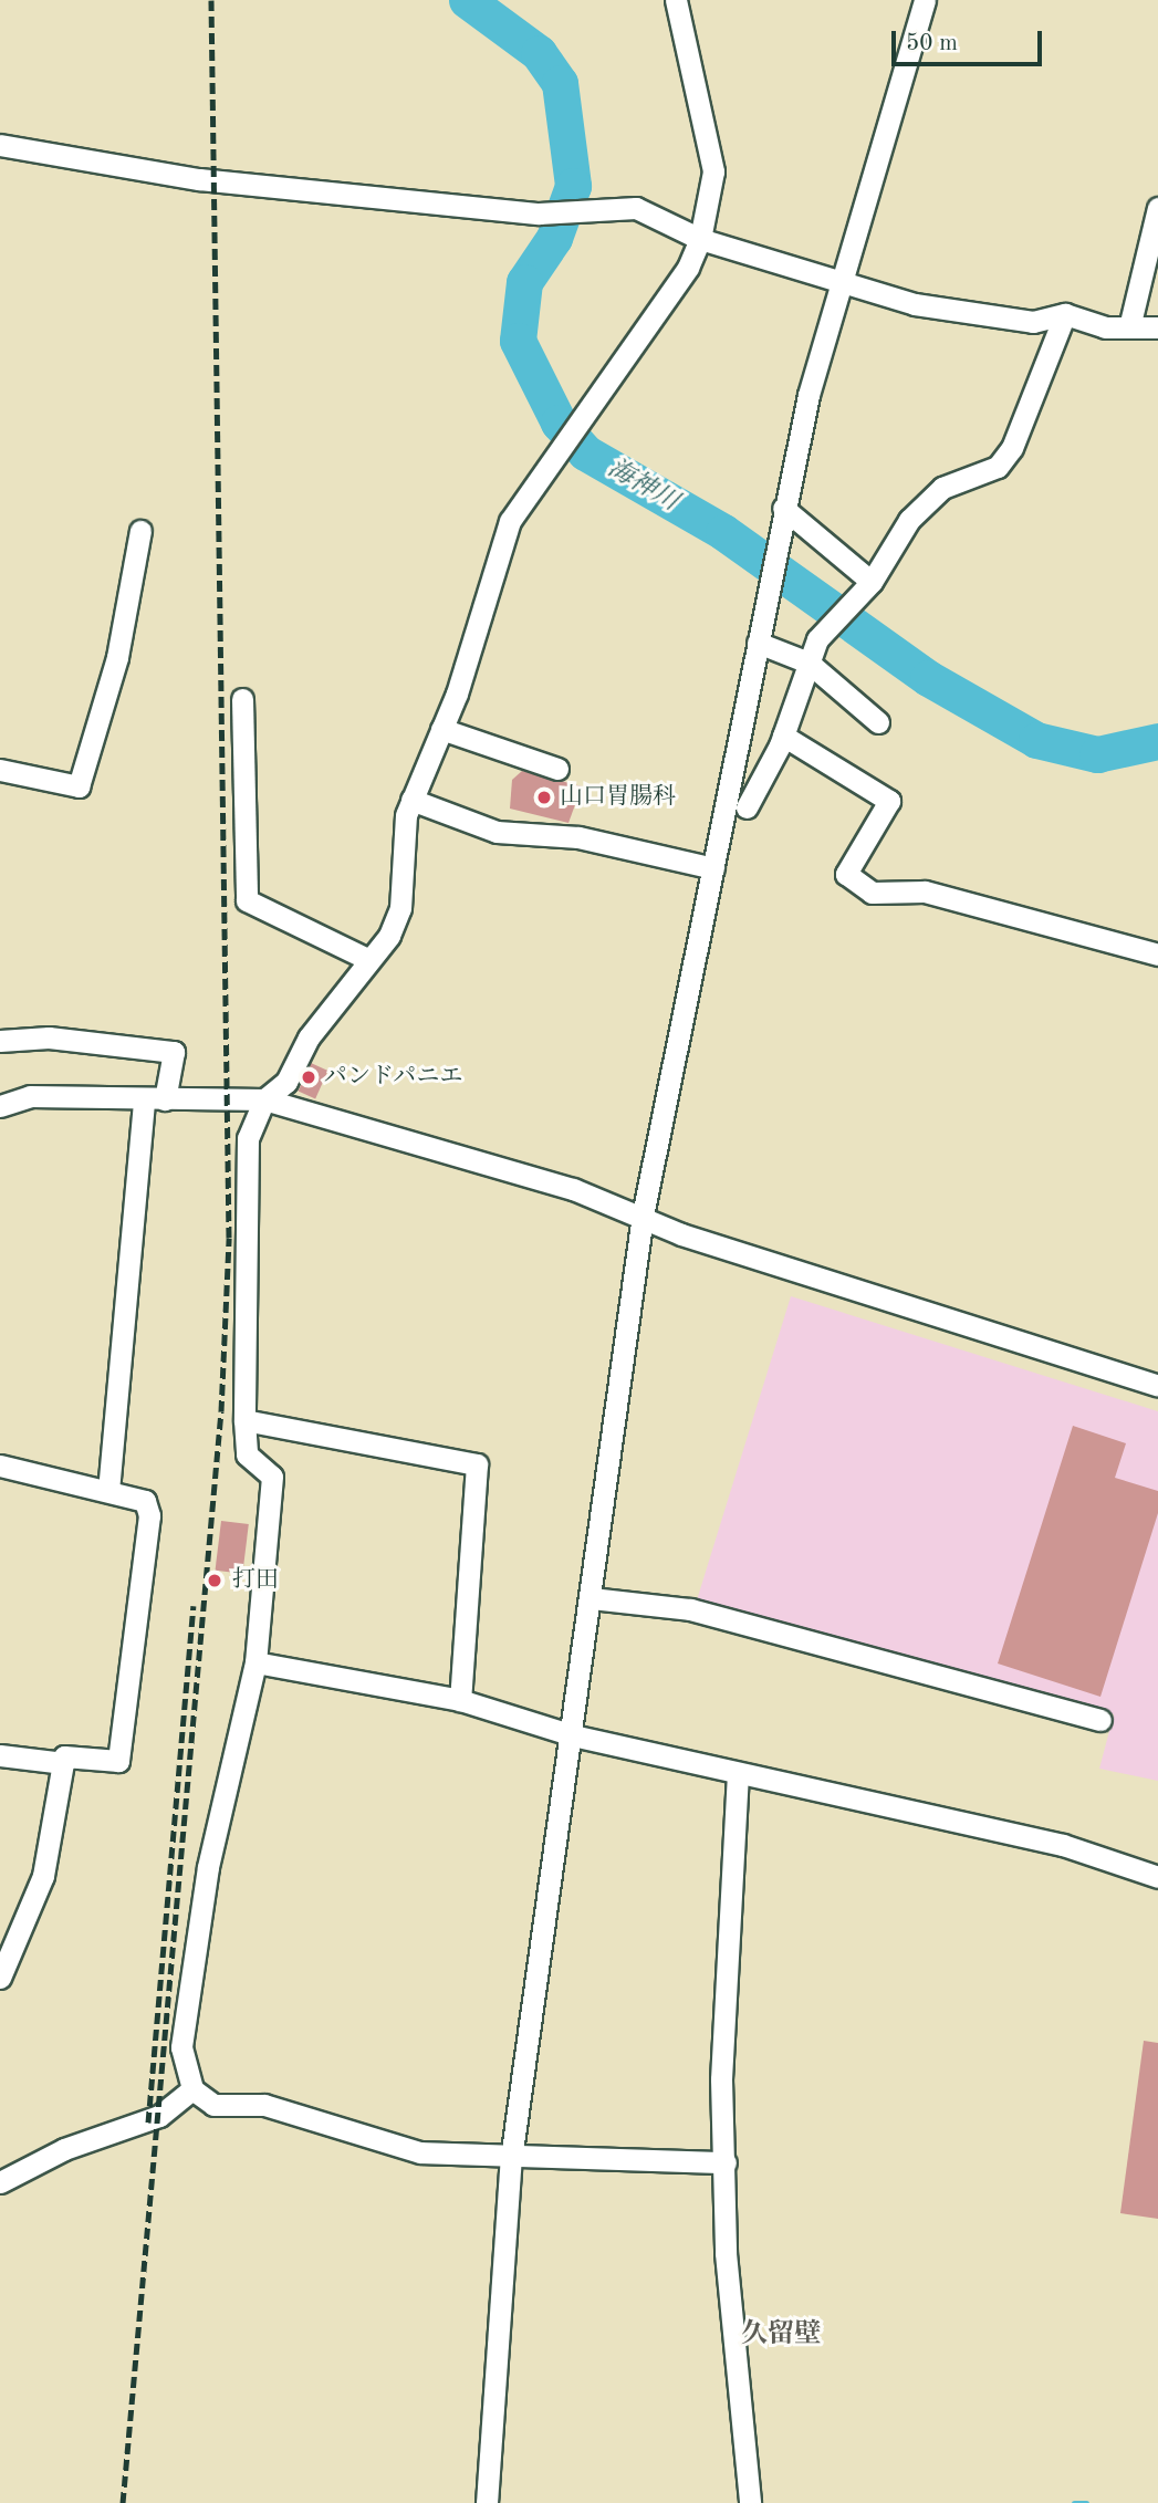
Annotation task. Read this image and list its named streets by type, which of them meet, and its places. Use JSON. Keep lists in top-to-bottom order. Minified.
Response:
{"districts":["久留壁"],"water":["海神川"],"places":["山口胃腸科","パンドパニエ","打田"],"scale_bar":"50 m"}
